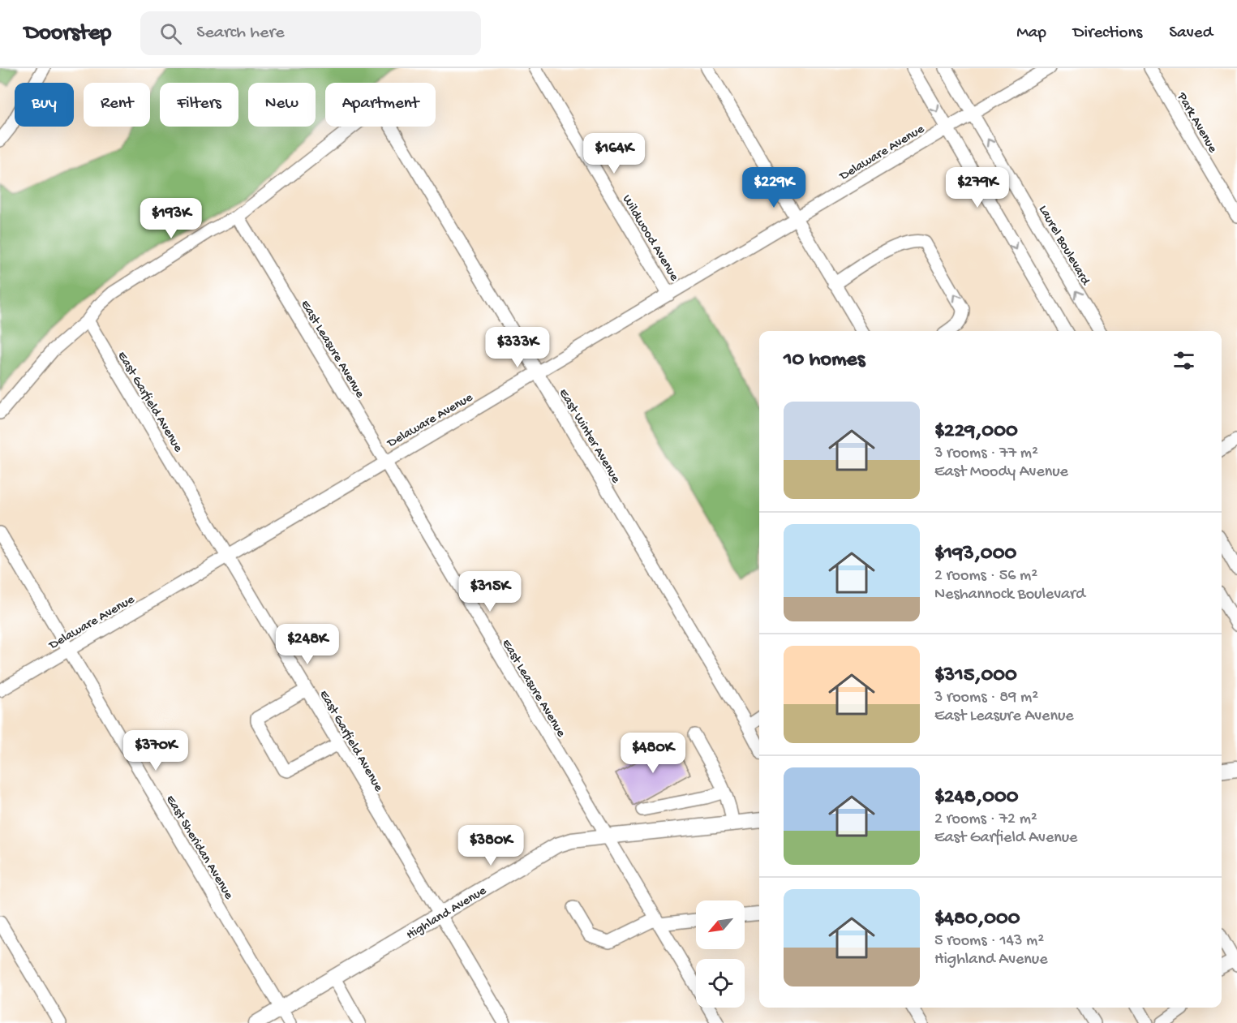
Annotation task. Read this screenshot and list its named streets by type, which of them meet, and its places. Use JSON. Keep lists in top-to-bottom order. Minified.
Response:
{"streets":{"main road":["Highland Avenue"],"street":["Park Avenue","Delaware Avenue","Wildwood Avenue","Laurel Boulevard","East Leasure Avenue","East Garfield Avenue","East Winter Avenue","East Sheridan Avenue"]},"crossings":[["Delaware Avenue","Wildwood Avenue"],["Delaware Avenue","Laurel Boulevard"],["Delaware Avenue","East Leasure Avenue"],["Delaware Avenue","East Garfield Avenue"],["Delaware Avenue","East Winter Avenue"],["Delaware Avenue","East Sheridan Avenue"],["East Leasure Avenue","East Winter Avenue"],["East Leasure Avenue","Highland Avenue"],["East Garfield Avenue","Highland Avenue"],["East Sheridan Avenue","Highland Avenue"]],"north":"bottom left","page":{"header":"Doorstep","search":"Search here","nav":["Map","Directions","Saved"],"chip":["Buy","Rent","Filters","New","Apartment"],"price":["$164K","$229K","$279K","$193K","$333K","$315K","$248K","$370K","$480K","$380K"],"heading":"10 homes","list":[{"name":"$229,000","note":"3 rooms · 77 m² · East Moody Avenue"},{"name":"$193,000","note":"2 rooms · 56 m² · Neshannock Boulevard"},{"name":"$315,000","note":"3 rooms · 89 m² · East Leasure Avenue"},{"name":"$248,000","note":"2 rooms · 72 m² · East Garfield Avenue"},{"name":"$480,000","note":"5 rooms · 143 m² · Highland Avenue"}]}}
